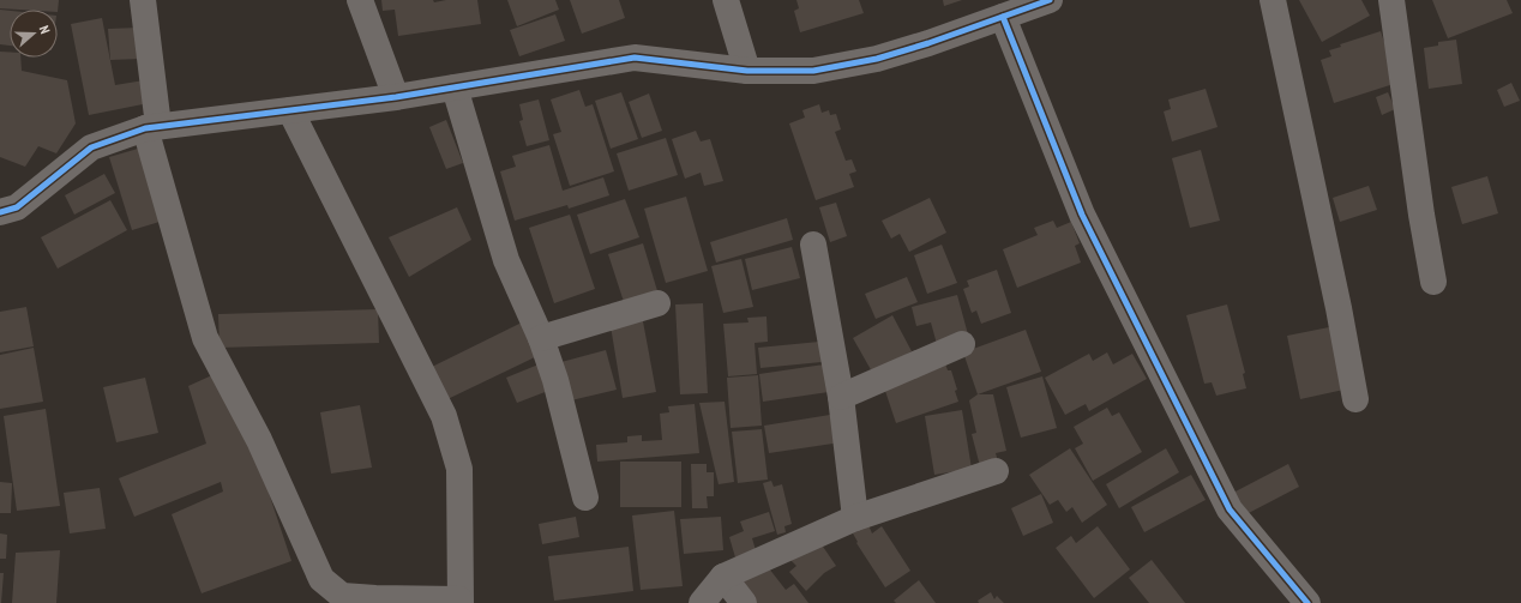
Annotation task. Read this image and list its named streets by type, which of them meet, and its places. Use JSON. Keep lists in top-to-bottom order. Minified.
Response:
{"north":"right"}
